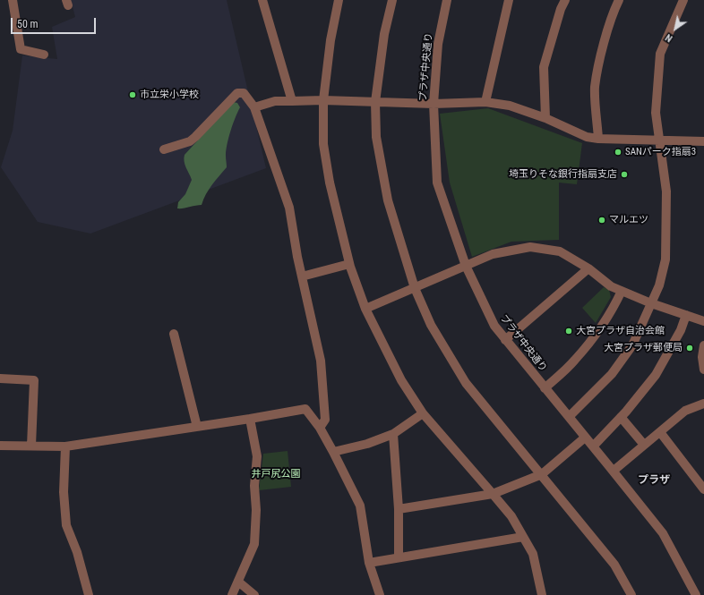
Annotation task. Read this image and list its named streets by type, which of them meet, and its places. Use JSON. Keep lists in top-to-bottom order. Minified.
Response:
{"streets":{"street":["プラザ中央通り"]},"districts":["プラザ"],"parks":["井戸尻公園"],"places":["市立栄小学校","SANパーク指扇3","埼玉りそな銀行指扇支店","マルエツ","大宮プラザ自治会館","大宮プラザ郵便局"],"scale_bar":"50 m","north":"bottom left"}
